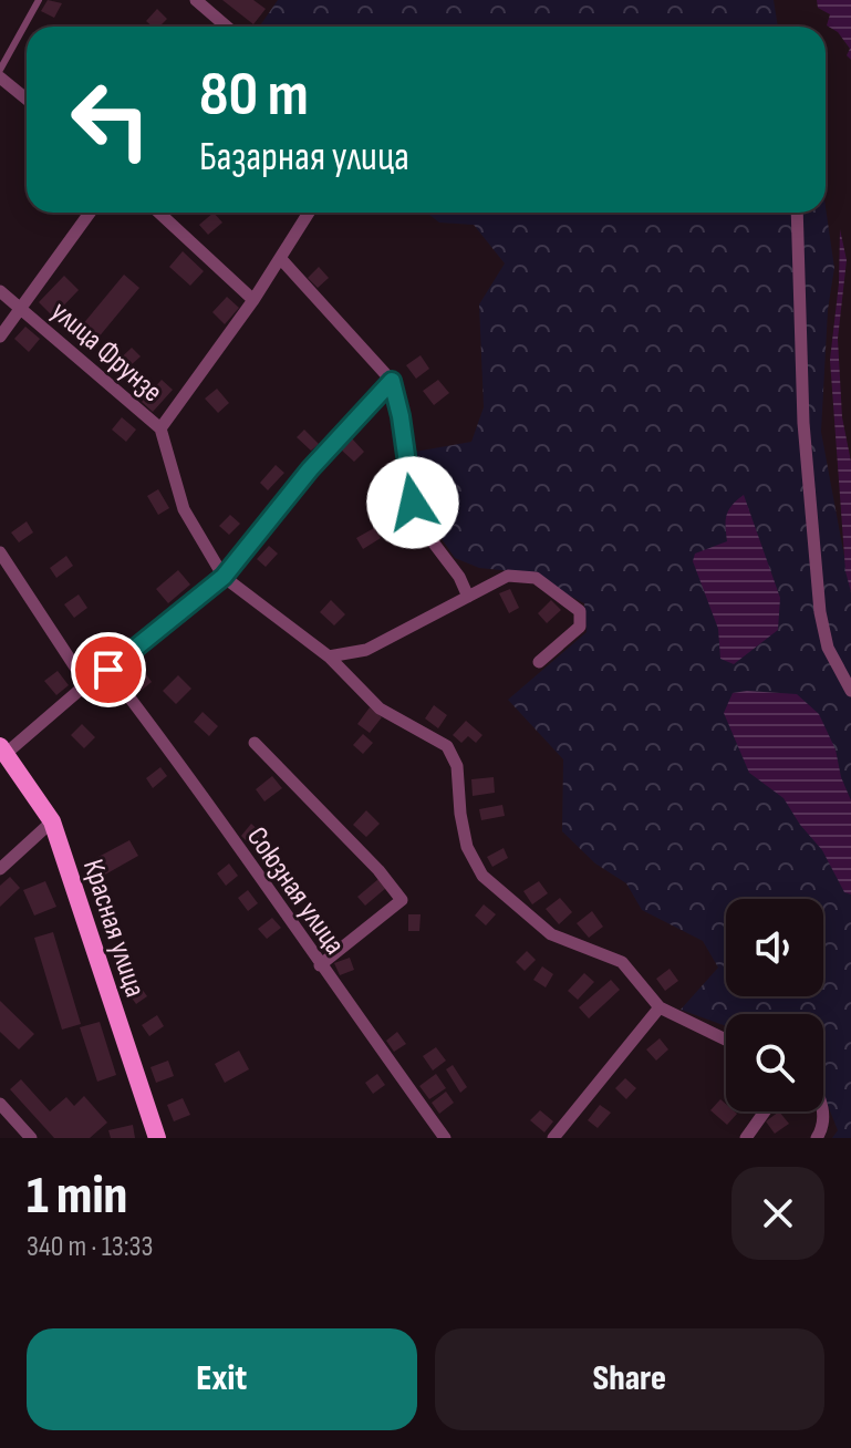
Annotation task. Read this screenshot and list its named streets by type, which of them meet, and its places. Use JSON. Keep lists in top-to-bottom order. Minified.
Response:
{"streets":{"street":["улица Фрунзе","Союзная улица","Красная улица"]},"page":{"turn":["80 m","Базарная улица"],"heading":["1 min","340 m · 13:33"],"buttons":["Exit","Share"]}}
